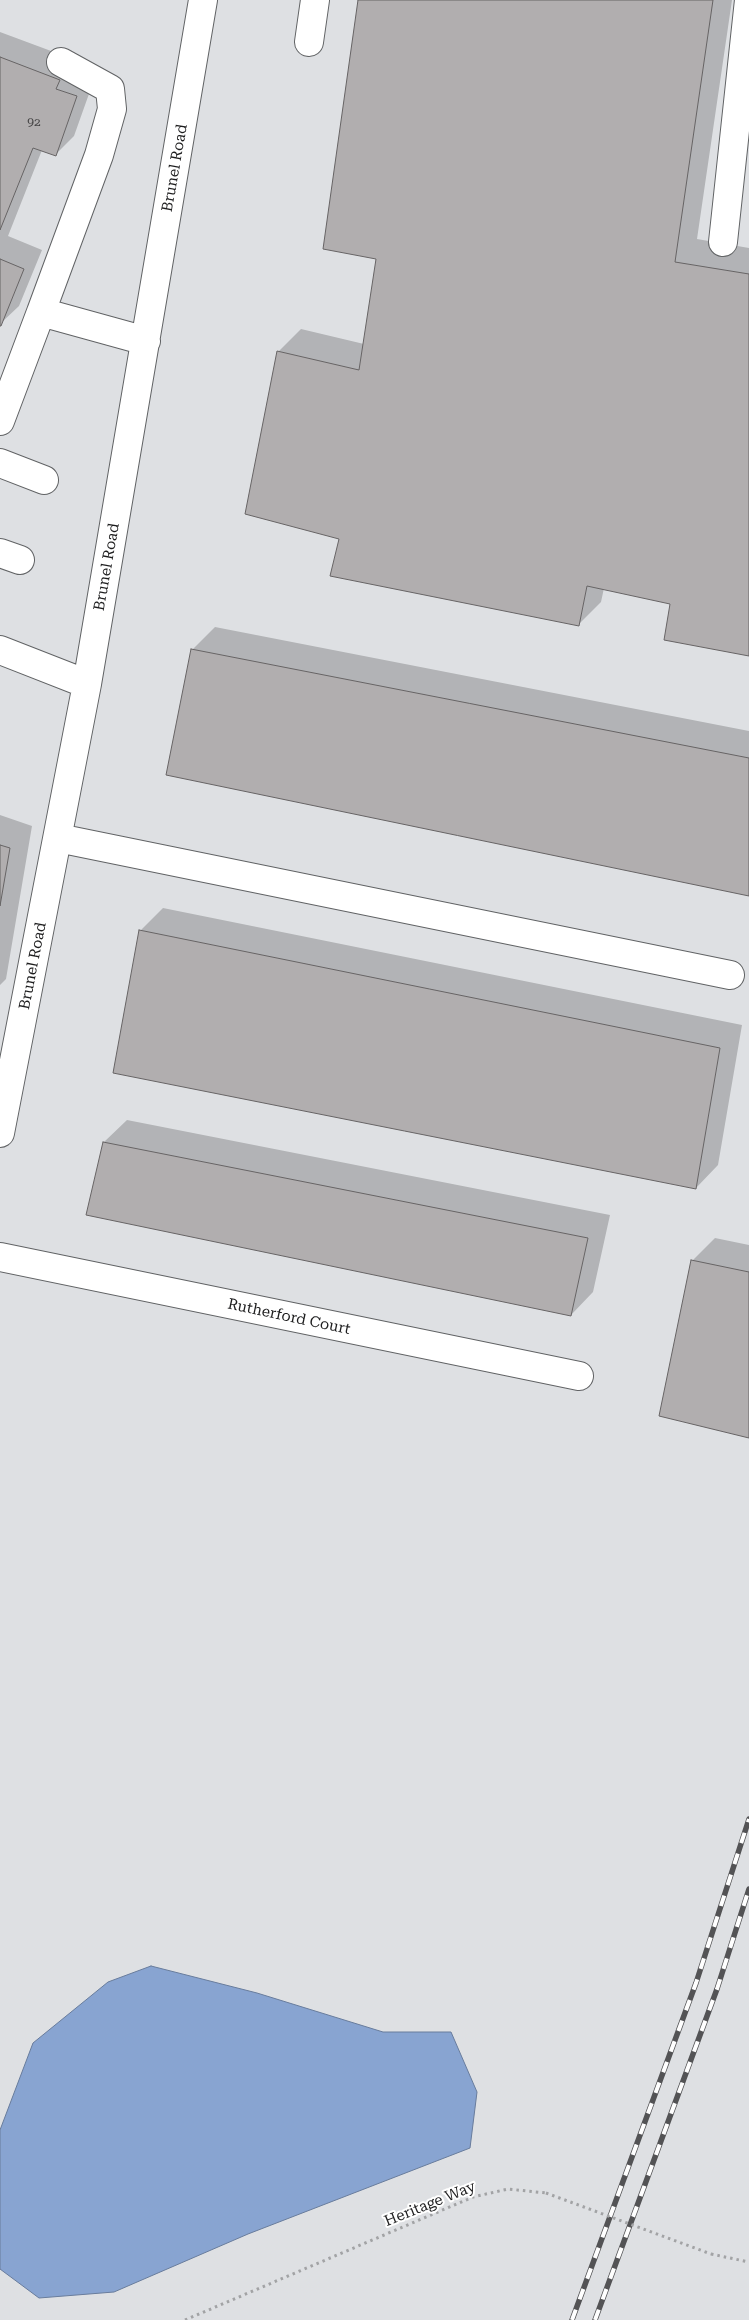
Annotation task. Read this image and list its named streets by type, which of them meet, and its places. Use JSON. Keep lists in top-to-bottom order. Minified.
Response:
{"streets":{"street":["Brunel Road","Rutherford Court"],"path":["Heritage Way"]},"house_numbers":["92"]}
